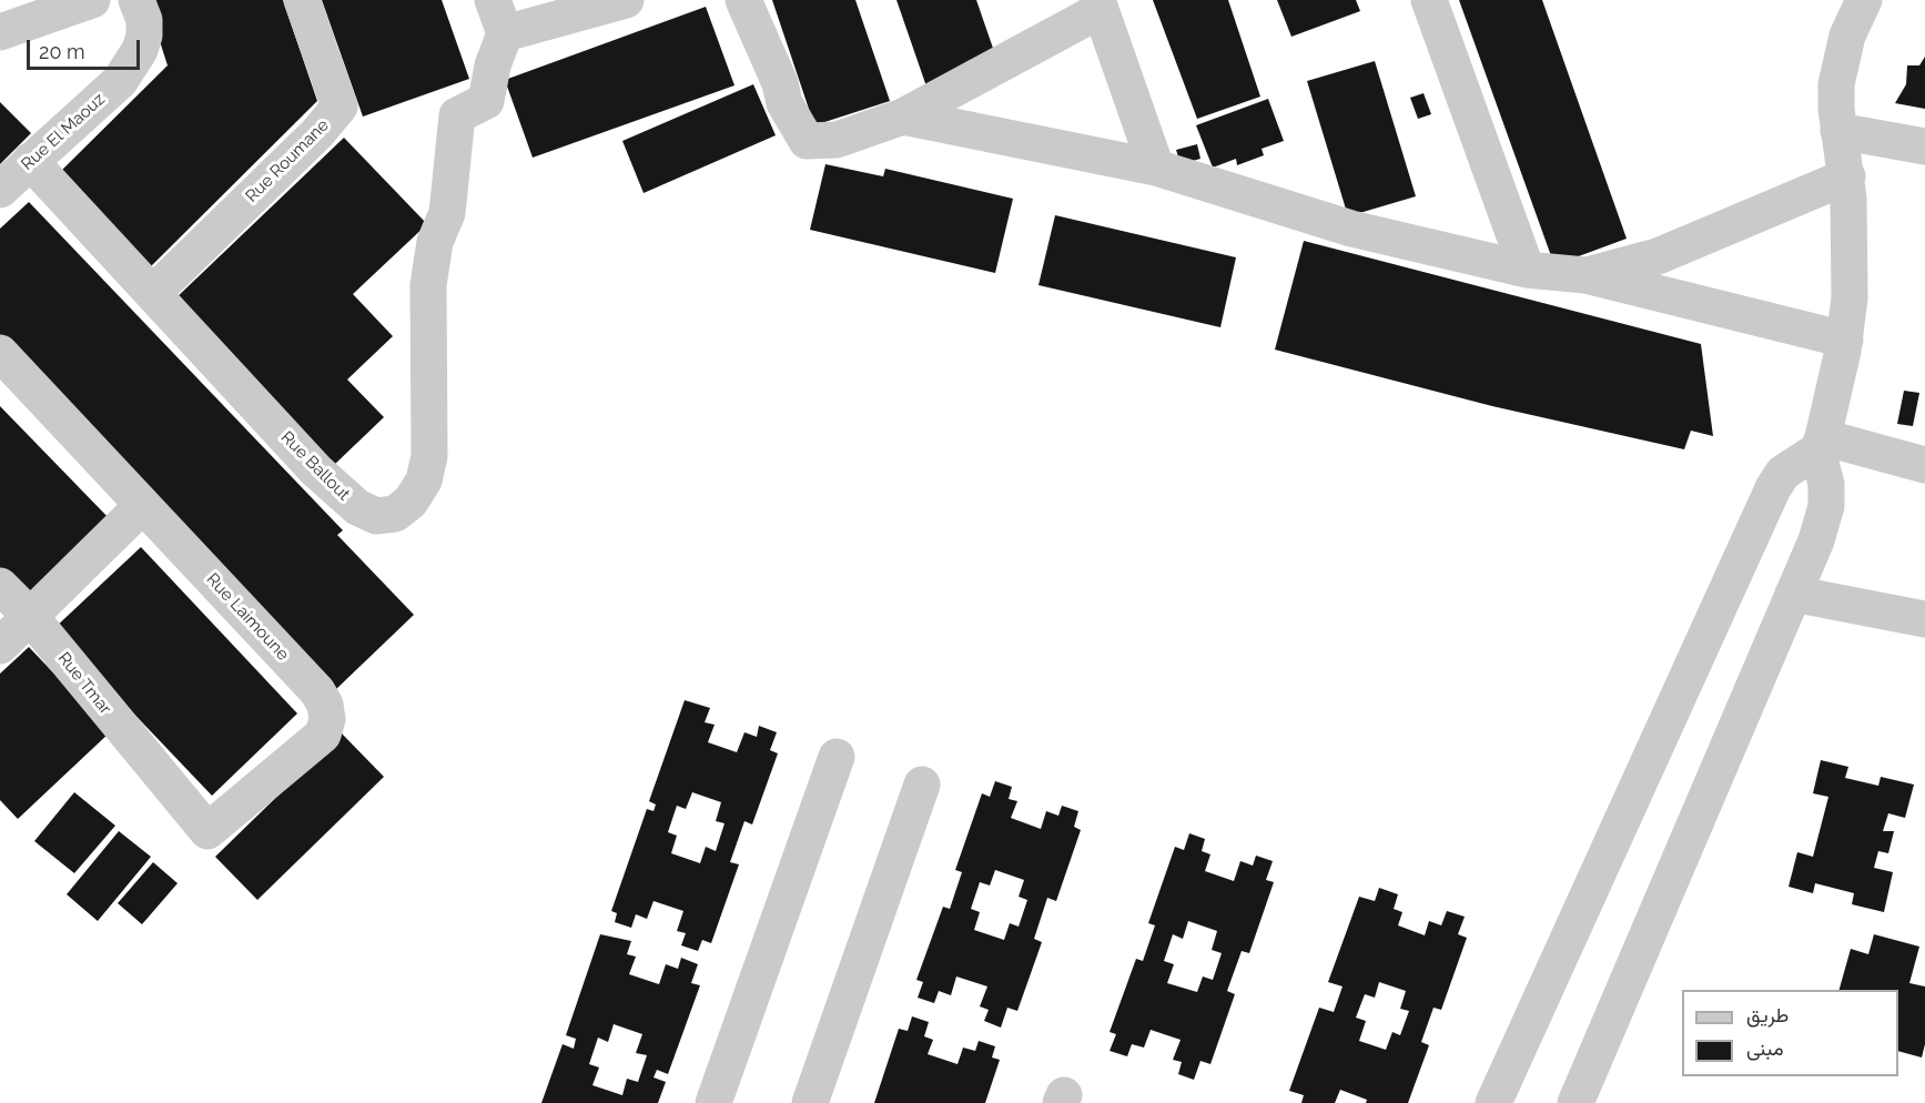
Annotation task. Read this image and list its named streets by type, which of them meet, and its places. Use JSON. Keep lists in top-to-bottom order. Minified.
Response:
{"streets":{"street":["Rue El Maouz","Rue Roumane","Rue Ballout","Rue Laimoune","Rue Tmar"]},"crossings":[["Rue El Maouz","Rue Ballout"],["Rue Roumane","Rue Ballout"],["Rue Laimoune","Rue Tmar"]],"legend":["طريق","مبنى"],"scale_bar":"20 m"}
